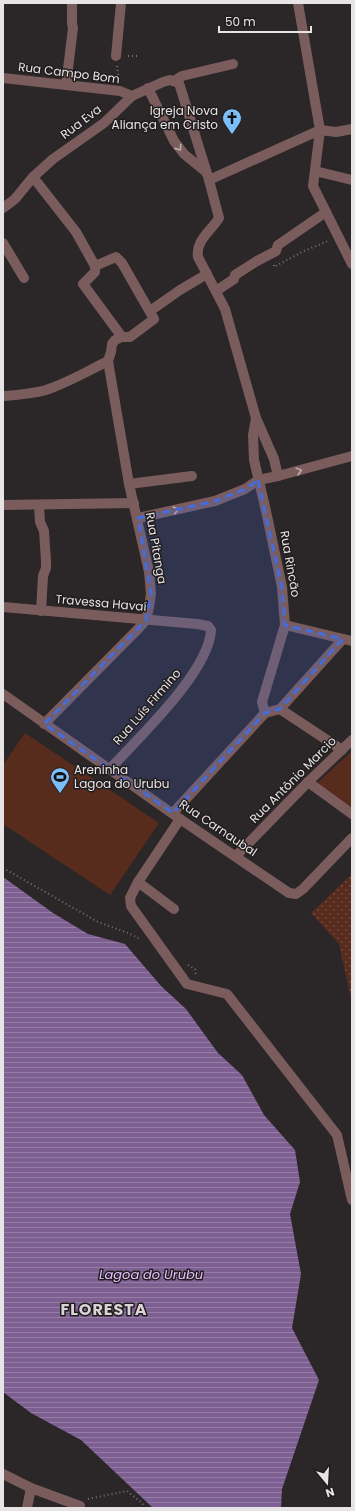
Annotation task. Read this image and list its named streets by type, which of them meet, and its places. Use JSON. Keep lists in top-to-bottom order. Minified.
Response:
{"streets":{"street":["Rua Campo Bom","Rua Eva","Rua Pitanga","Rua Rincão","Travessa Havaí","Rua Luís Firmino","Rua Antônio Marcio","Rua Carnaubal"]},"crossings":[["Rua Campo Bom","Rua Eva"],["Rua Eva","Rua Rincão"],["Rua Pitanga","Travessa Havaí"],["Travessa Havaí","Rua Luís Firmino"],["Rua Luís Firmino","Rua Carnaubal"],["Rua Antônio Marcio","Rua Carnaubal"]],"districts":["FLORESTA"],"water":["Lagoa do Urubu"],"places":{"church":["Igreja Nova Aliança em Cristo"],"sports":["Areninha Lagoa do Urubu"]},"scale_bar":"50 m","north":"bottom"}
